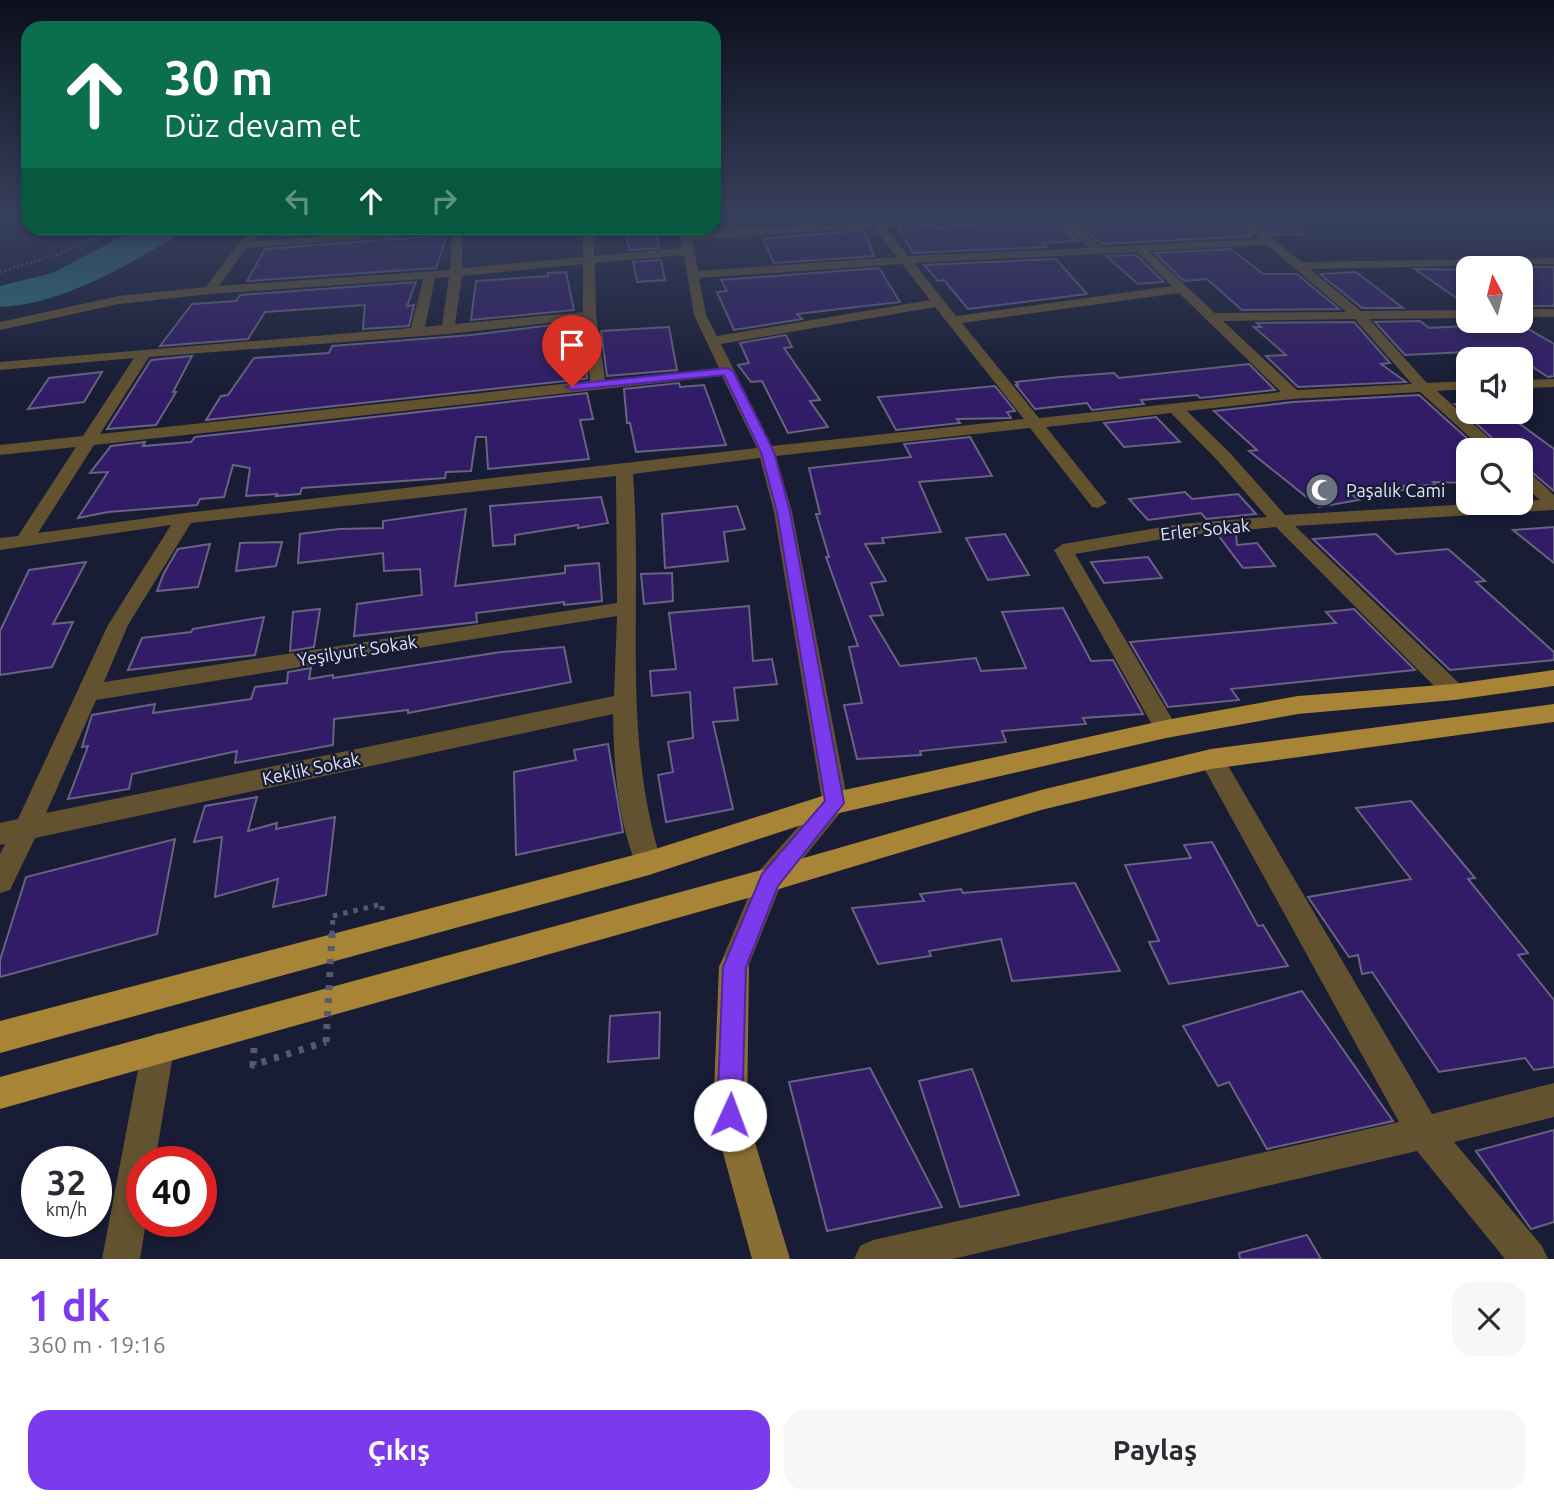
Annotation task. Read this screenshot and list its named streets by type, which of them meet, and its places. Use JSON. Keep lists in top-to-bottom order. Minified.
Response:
{"streets":{"street":["Erler Sokak","Yeşilyurt Sokak","Keklik Sokak"]},"places":{"mosque":["Paşalık Cami"]},"north":"top","page":{"turn":["30 m","Düz devam et"],"speed":"32 km/h","limit":"40","heading":["1 dk","360 m · 19:16"],"buttons":["Çıkış","Paylaş"]}}
